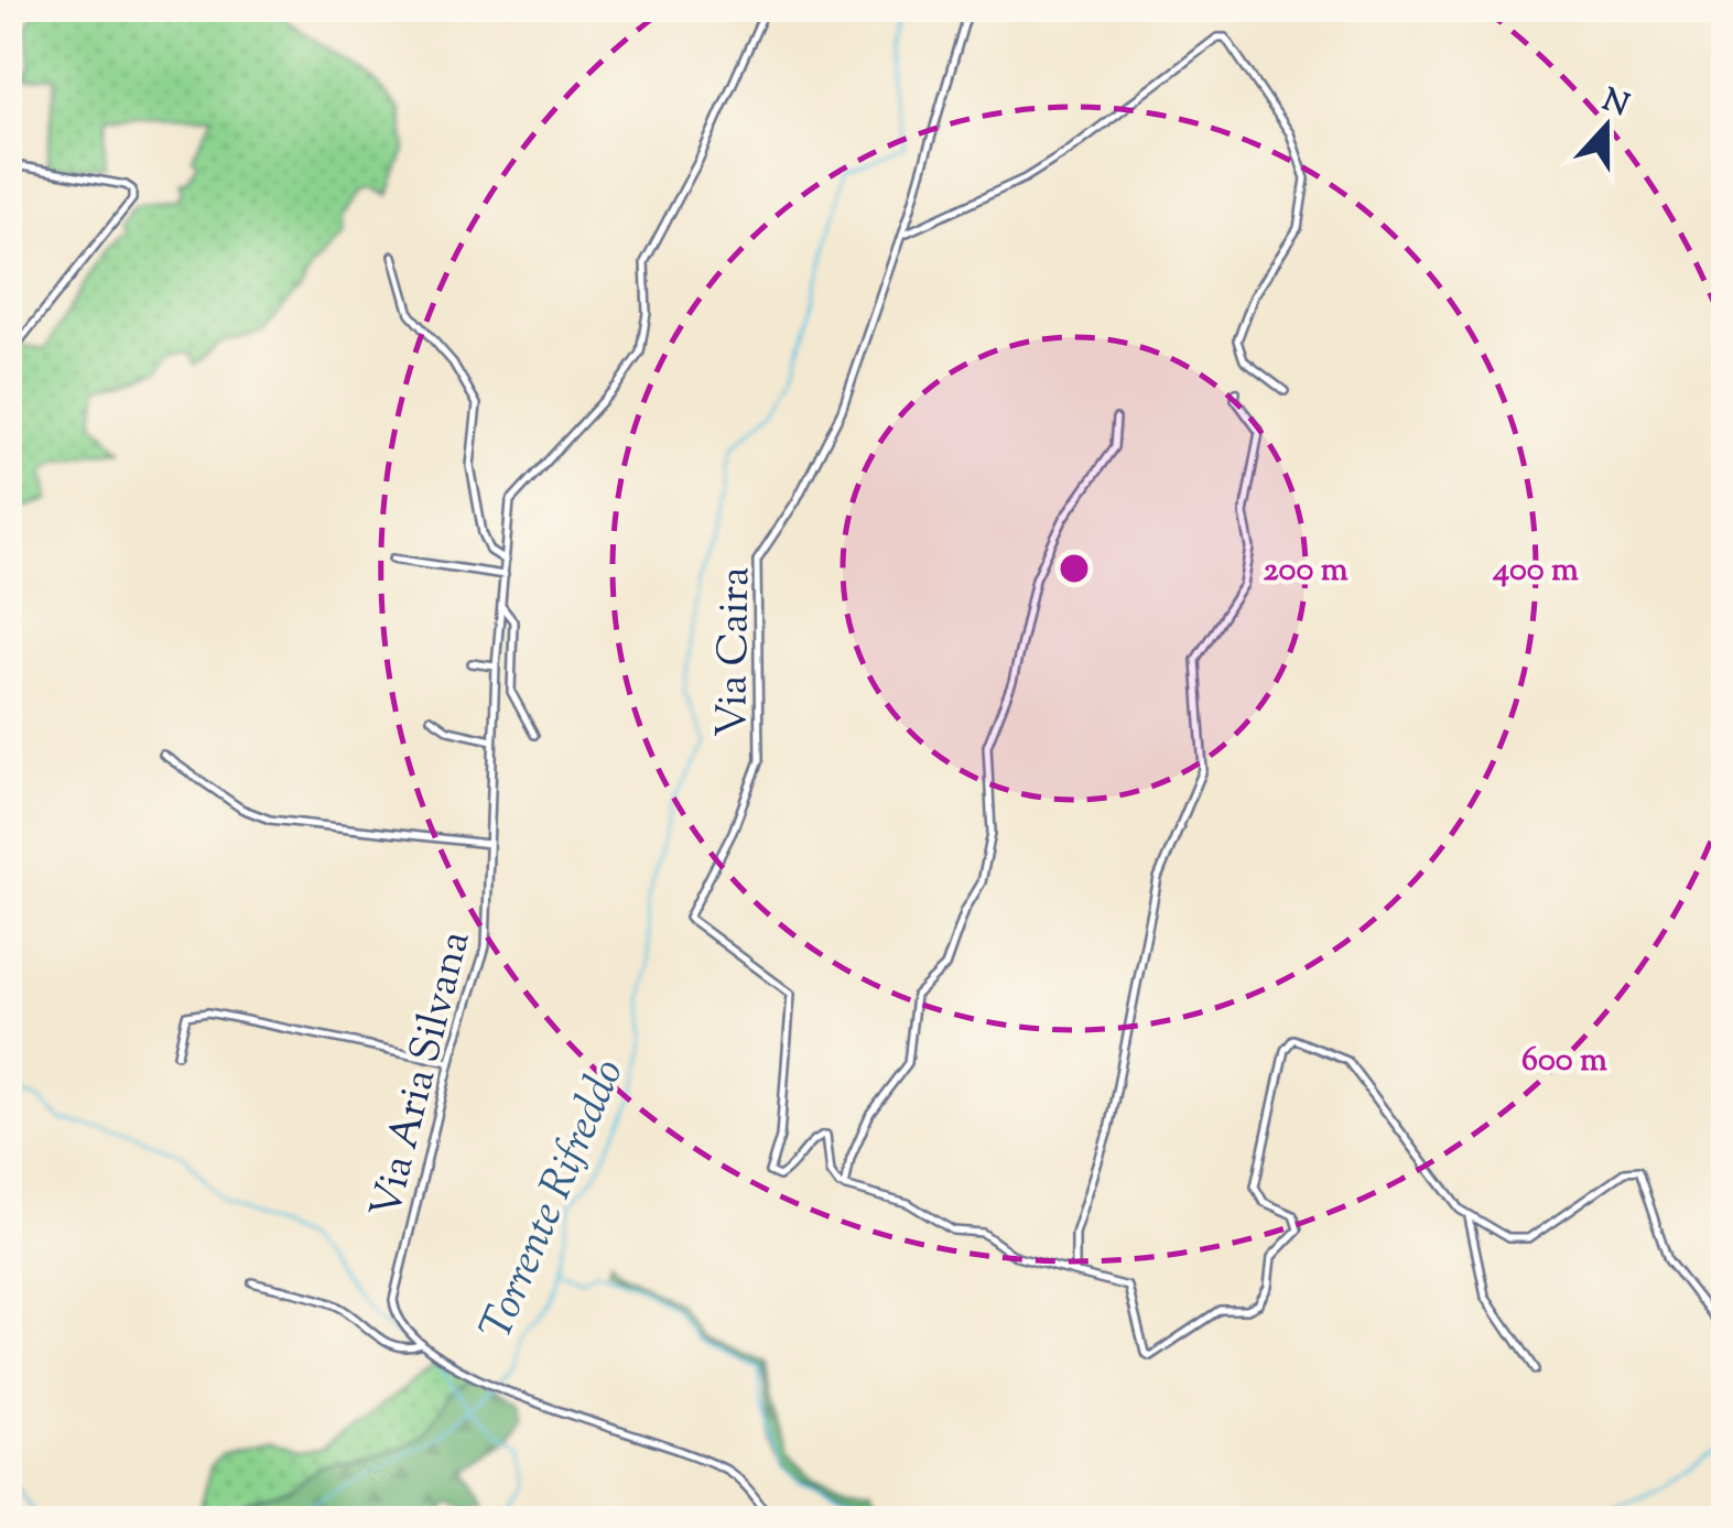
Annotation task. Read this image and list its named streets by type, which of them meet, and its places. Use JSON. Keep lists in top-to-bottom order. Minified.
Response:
{"streets":{"street":["Via Caira","Via Aria Silvana"]},"water":["Torrente Rifreddo"],"north":"top","rings":["200 m","400 m","600 m"]}
